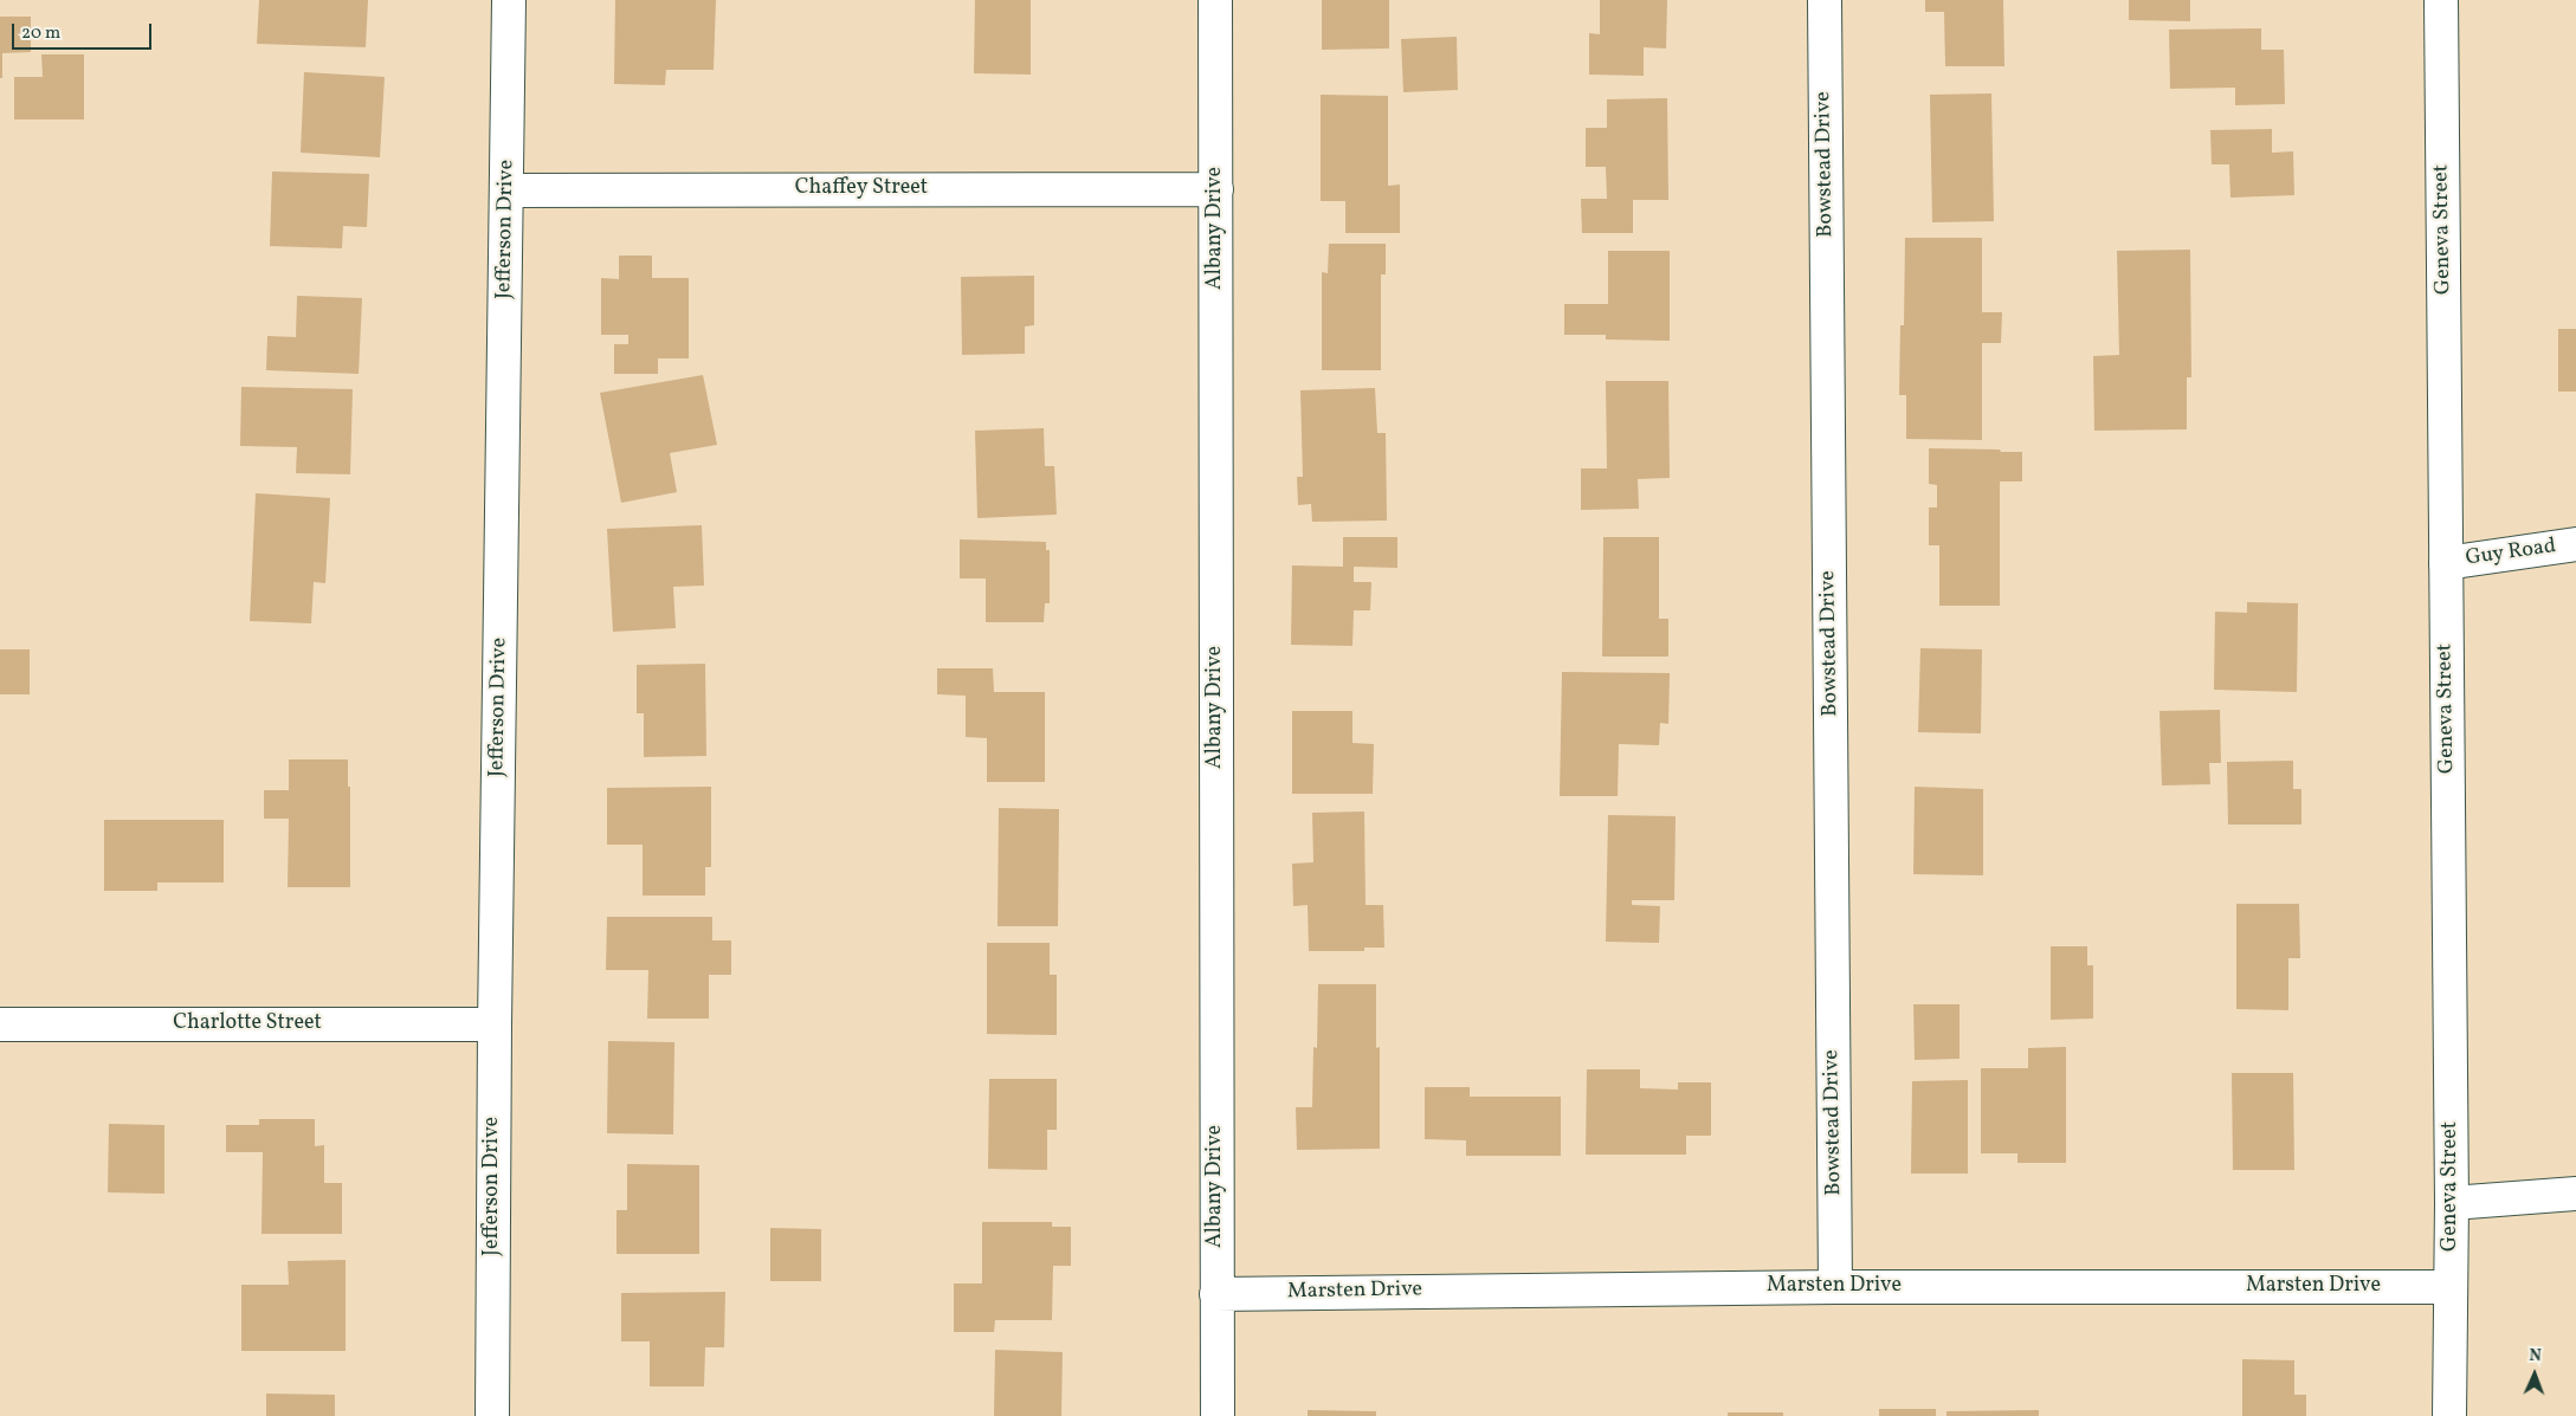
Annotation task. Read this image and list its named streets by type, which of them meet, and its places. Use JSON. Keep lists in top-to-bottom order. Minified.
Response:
{"streets":{"street":["Bowstead Drive","Chaffey Street","Albany Drive","Jefferson Drive","Geneva Street","Guy Road","Charlotte Street","Marsten Drive"]},"crossings":[["Bowstead Drive","Marsten Drive"],["Chaffey Street","Albany Drive"],["Chaffey Street","Jefferson Drive"],["Albany Drive","Marsten Drive"],["Jefferson Drive","Charlotte Street"],["Geneva Street","Guy Road"],["Geneva Street","Marsten Drive"]],"scale_bar":"20 m","north":"top"}
